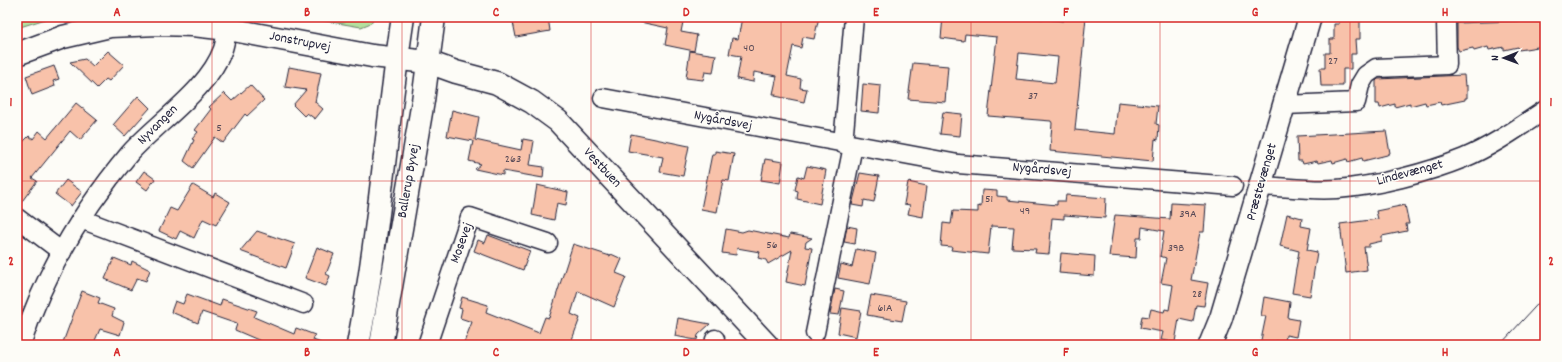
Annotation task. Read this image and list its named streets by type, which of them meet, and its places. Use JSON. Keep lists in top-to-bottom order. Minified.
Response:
{"streets":{"street":["Jonstrupvej","Nygårdsvej","Nyvangen","Vestbuen","Lindevænget","Ballerup Byvej","Præstevænget","Mosevej"]},"crossings":[["Jonstrupvej","Nyvangen"],["Jonstrupvej","Vestbuen"],["Jonstrupvej","Ballerup Byvej"],["Vestbuen","Ballerup Byvej"],["Lindevænget","Præstevænget"]],"house_numbers":["40","27","37","5","263","51","49","39A","56","39B","28","61A"],"north":"left","grid":{"columns":["A","B","C","D","E","F","G","H"],"rows":["1","2"]}}
